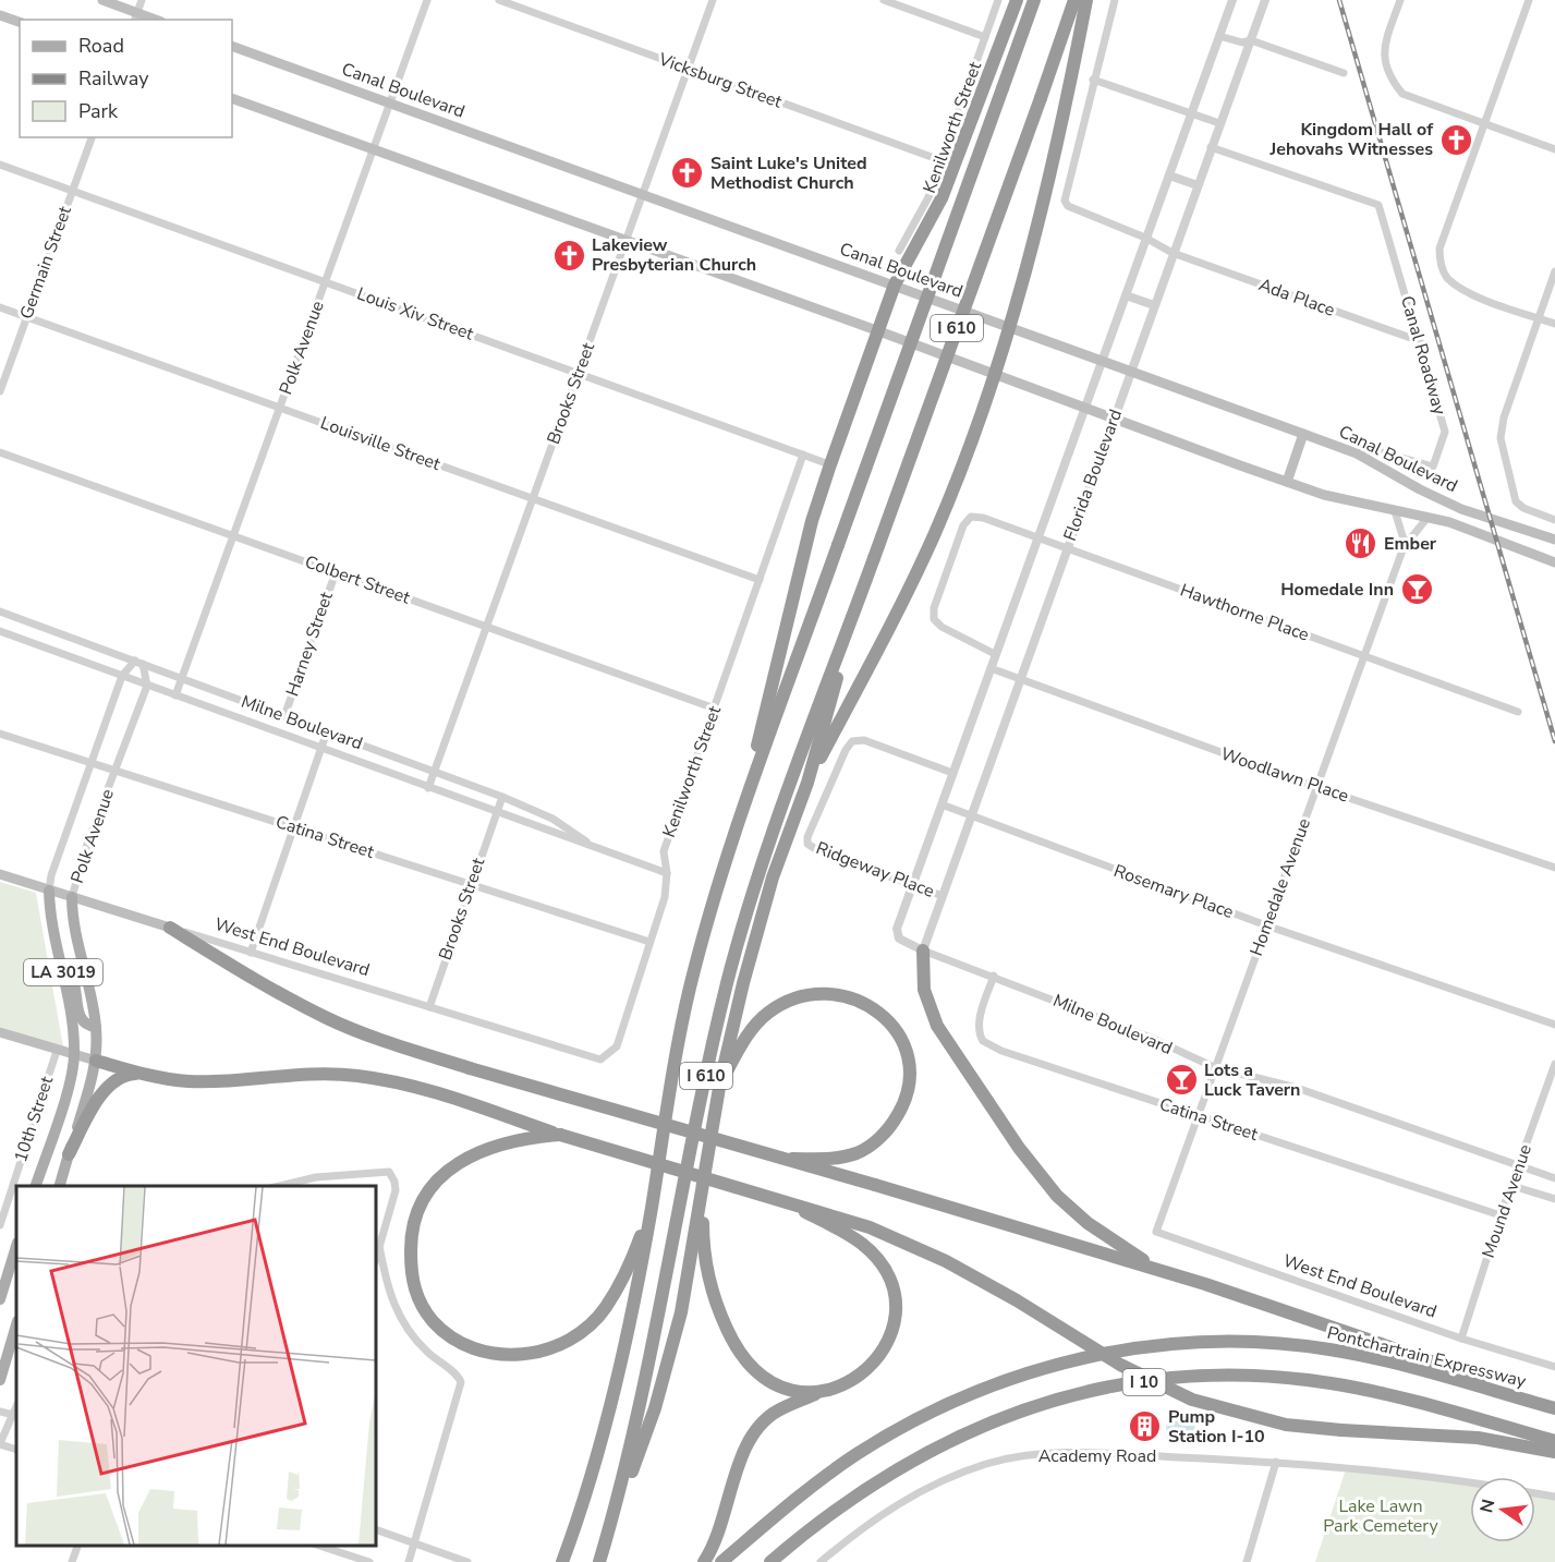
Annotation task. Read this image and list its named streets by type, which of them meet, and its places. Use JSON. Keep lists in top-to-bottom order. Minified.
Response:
{"streets":{"highway":["I 610","Pontchartrain Expressway","I 10"],"main road":["Canal Boulevard","West End Boulevard","LA 3019"],"street":["Vicksburg Street","Kenilworth Street","Germain Street","Ada Place","Louis Xiv Street","Polk Avenue","Canal Roadway","Brooks Street","Louisville Street","Florida Boulevard","Colbert Street","Hawthorne Place","Harney Street","Milne Boulevard","Woodlawn Place","Catina Street","Ridgeway Place","Homedale Avenue","Rosemary Place","10th Street","Mound Avenue","Academy Road"]},"crossings":[["Vicksburg Street","Kenilworth Street"],["Vicksburg Street","Brooks Street"],["Canal Boulevard","Polk Avenue"],["Canal Boulevard","Canal Roadway"],["Canal Boulevard","Brooks Street"],["Canal Boulevard","Florida Boulevard"],["Canal Boulevard","Homedale Avenue"],["Kenilworth Street","Louis Xiv Street"],["Kenilworth Street","Louisville Street"],["Kenilworth Street","Colbert Street"],["Kenilworth Street","Milne Boulevard"],["Kenilworth Street","Catina Street"],["Kenilworth Street","West End Boulevard"],["Germain Street","Louis Xiv Street"],["Germain Street","Louisville Street"],["Ada Place","Canal Roadway"],["Ada Place","Florida Boulevard"],["Louis Xiv Street","Polk Avenue"],["Louis Xiv Street","Brooks Street"],["Polk Avenue","Louisville Street"],["Polk Avenue","Colbert Street"],["Polk Avenue","Milne Boulevard"],["Polk Avenue","Catina Street"],["Polk Avenue","West End Boulevard"],["Polk Avenue","LA 3019"],["Canal Roadway","Florida Boulevard"],["Brooks Street","Louisville Street"],["Brooks Street","Colbert Street"],["Brooks Street","Milne Boulevard"],["Brooks Street","Catina Street"],["Brooks Street","West End Boulevard"],["Florida Boulevard","Hawthorne Place"],["Florida Boulevard","Milne Boulevard"],["Florida Boulevard","Woodlawn Place"],["Florida Boulevard","Ridgeway Place"],["Florida Boulevard","Rosemary Place"],["Colbert Street","Harney Street"],["Hawthorne Place","Homedale Avenue"],["Harney Street","Milne Boulevard"],["Milne Boulevard","Catina Street"],["Milne Boulevard","Homedale Avenue"],["Milne Boulevard","Mound Avenue"],["Woodlawn Place","Homedale Avenue"],["Catina Street","Homedale Avenue"],["Catina Street","Mound Avenue"],["Homedale Avenue","Rosemary Place"],["Homedale Avenue","West End Boulevard"],["West End Boulevard","LA 3019"],["West End Boulevard","Mound Avenue"]],"parks":["Lake Lawn Park Cemetery"],"places":{"church":["Kingdom Hall of Jehovahs Witnesses","Saint Luke's United Methodist Church","Lakeview Presbyterian Church"],"restaurant":["Ember"],"bar":["Homedale Inn","Lots a Luck Tavern"],"building":["Pump Station I-10"]},"legend":["Road","Railway","Park"],"north":"left"}
